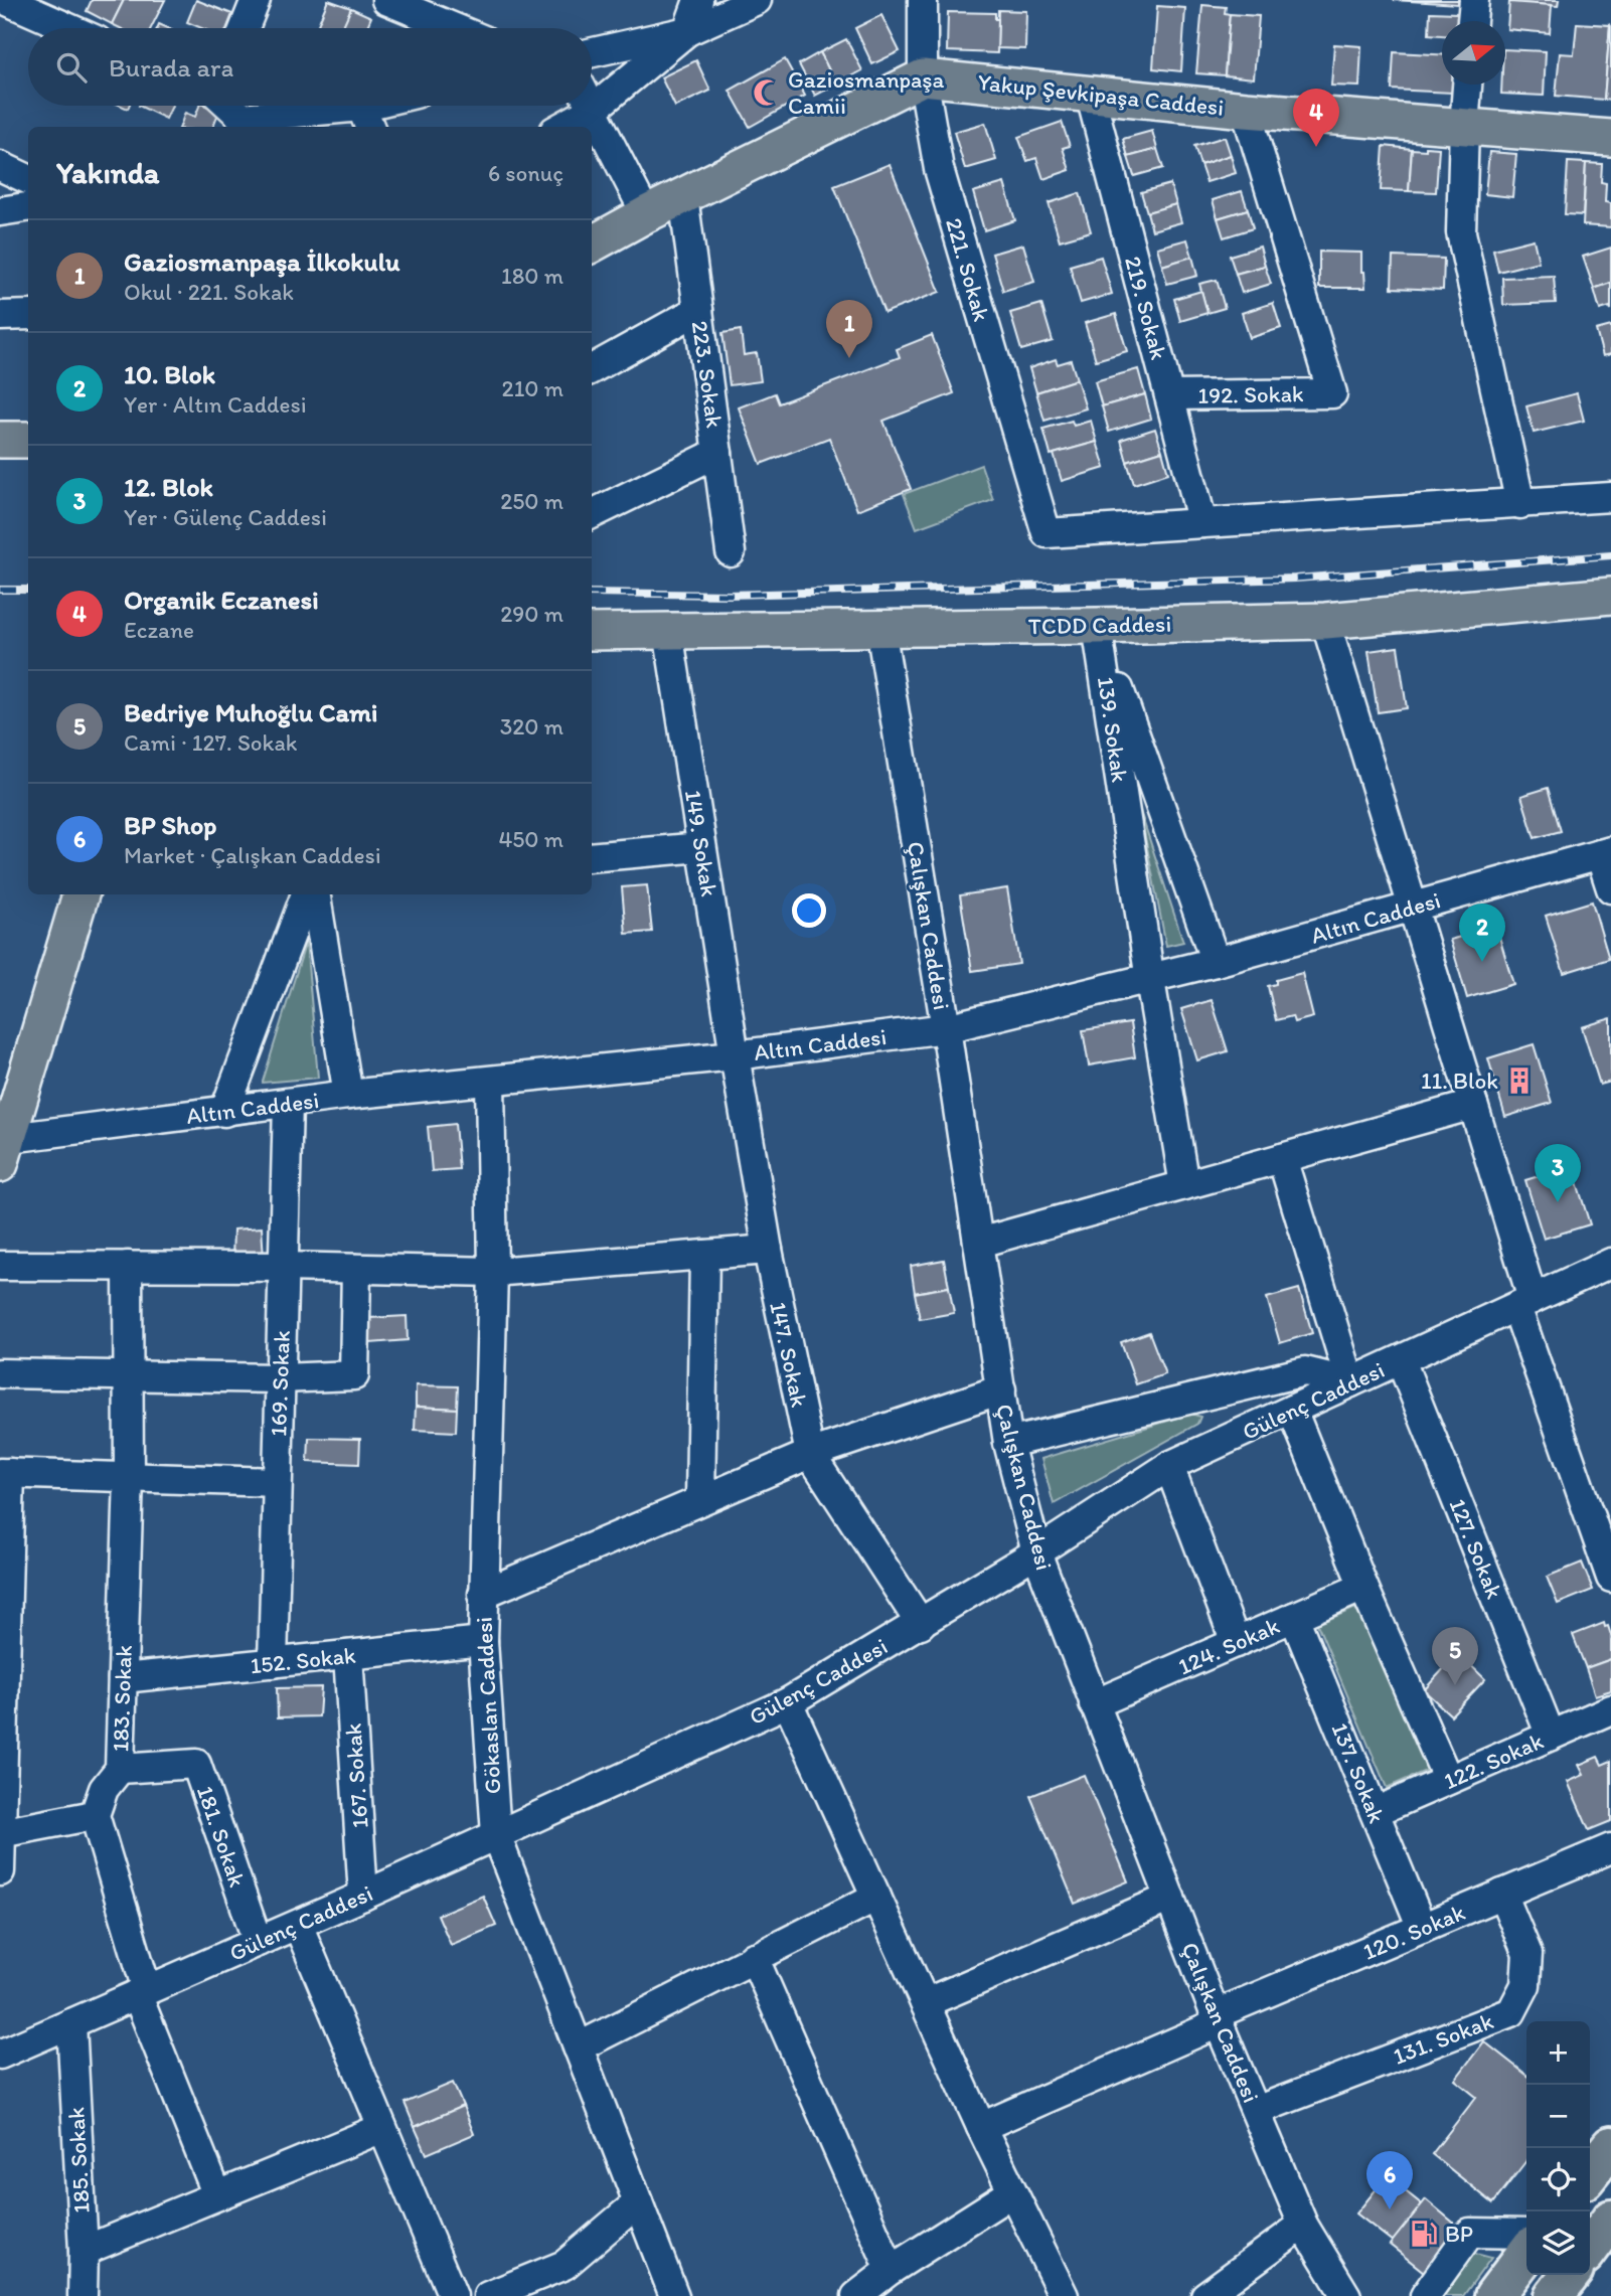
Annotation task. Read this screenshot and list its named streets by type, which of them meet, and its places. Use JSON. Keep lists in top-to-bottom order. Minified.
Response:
{"streets":{"main road":["Yakup Şevkipaşa Caddesi","TCDD Caddesi"],"street":["221. Sokak","219. Sokak","223. Sokak","192. Sokak","139. Sokak","149. Sokak","Altın Caddesi","Çalışkan Caddesi","147. Sokak","169. Sokak","Gülenç Caddesi","127. Sokak","124. Sokak","152. Sokak","183. Sokak","Gökaslan Caddesi","122. Sokak","137. Sokak","167. Sokak","181. Sokak","120. Sokak","131. Sokak","185. Sokak"]},"crossings":[["Yakup Şevkipaşa Caddesi","221. Sokak"],["Yakup Şevkipaşa Caddesi","219. Sokak"],["Yakup Şevkipaşa Caddesi","192. Sokak"],["221. Sokak","219. Sokak"],["219. Sokak","192. Sokak"],["TCDD Caddesi","139. Sokak"],["TCDD Caddesi","149. Sokak"],["TCDD Caddesi","Çalışkan Caddesi"],["139. Sokak","Altın Caddesi"],["149. Sokak","Altın Caddesi"],["149. Sokak","147. Sokak"],["Altın Caddesi","Çalışkan Caddesi"],["Altın Caddesi","147. Sokak"],["Altın Caddesi","169. Sokak"],["Altın Caddesi","Gökaslan Caddesi"],["Çalışkan Caddesi","Gülenç Caddesi"],["Çalışkan Caddesi","124. Sokak"],["Çalışkan Caddesi","120. Sokak"],["Çalışkan Caddesi","131. Sokak"],["147. Sokak","Gülenç Caddesi"],["169. Sokak","152. Sokak"],["Gülenç Caddesi","127. Sokak"],["Gülenç Caddesi","Gökaslan Caddesi"],["Gülenç Caddesi","167. Sokak"],["Gülenç Caddesi","181. Sokak"],["Gülenç Caddesi","185. Sokak"],["127. Sokak","122. Sokak"],["124. Sokak","137. Sokak"],["152. Sokak","183. Sokak"],["152. Sokak","Gökaslan Caddesi"],["152. Sokak","167. Sokak"],["183. Sokak","181. Sokak"],["122. Sokak","137. Sokak"],["137. Sokak","120. Sokak"],["120. Sokak","131. Sokak"]],"places":{"mosque":["Gaziosmanpaşa Camii"],"building":["11. Blok"],"fuel station":["BP"]},"north":"right","page":{"search":"Burada ara","pins":["4","1","2","3","5","6"],"heading":["Yakında","6 sonuç"],"list":[{"mark":"1","name":"Gaziosmanpaşa İlkokulu","note":"Okul · 221. Sokak","value":"180 m"},{"mark":"2","name":"10. Blok","note":"Yer · Altın Caddesi","value":"210 m"},{"mark":"3","name":"12. Blok","note":"Yer · Gülenç Caddesi","value":"250 m"},{"mark":"4","name":"Organik Eczanesi","note":"Eczane","value":"290 m"},{"mark":"5","name":"Bedriye Muhoğlu Cami","note":"Cami · 127. Sokak","value":"320 m"},{"mark":"6","name":"BP Shop","note":"Market · Çalışkan Caddesi","value":"450 m"}],"map_buttons":["+","−"]}}
